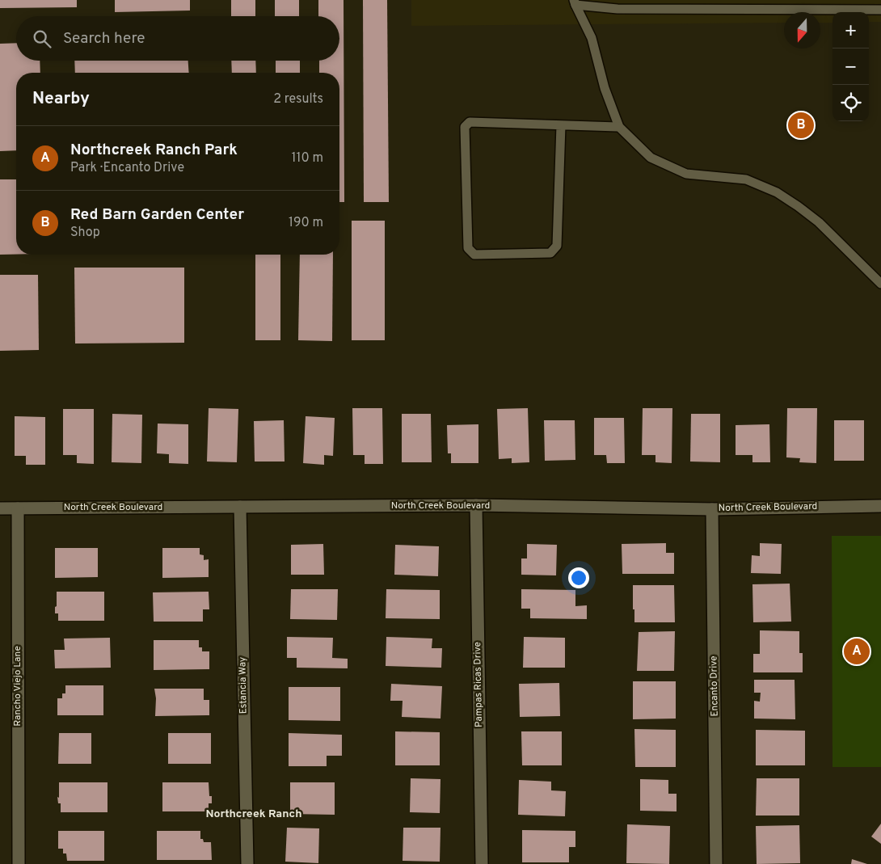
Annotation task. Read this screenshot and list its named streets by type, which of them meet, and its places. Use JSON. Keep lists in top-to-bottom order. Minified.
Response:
{"streets":{"street":["North Creek Boulevard","Pampas Ricas Drive","Estancia Way","Rancho Viejo Lane","Encanto Drive"]},"crossings":[["North Creek Boulevard","Pampas Ricas Drive"],["North Creek Boulevard","Estancia Way"],["North Creek Boulevard","Rancho Viejo Lane"],["North Creek Boulevard","Encanto Drive"]],"districts":["Northcreek Ranch"],"north":"bottom","page":{"map_buttons":["+","−"],"search":"Search here","heading":["Nearby","2 results"],"pins":["B","A"],"list":[{"mark":"A","name":"Northcreek Ranch Park","note":"Park · Encanto Drive","value":"110 m"},{"mark":"B","name":"Red Barn Garden Center","note":"Shop","value":"190 m"}]}}
